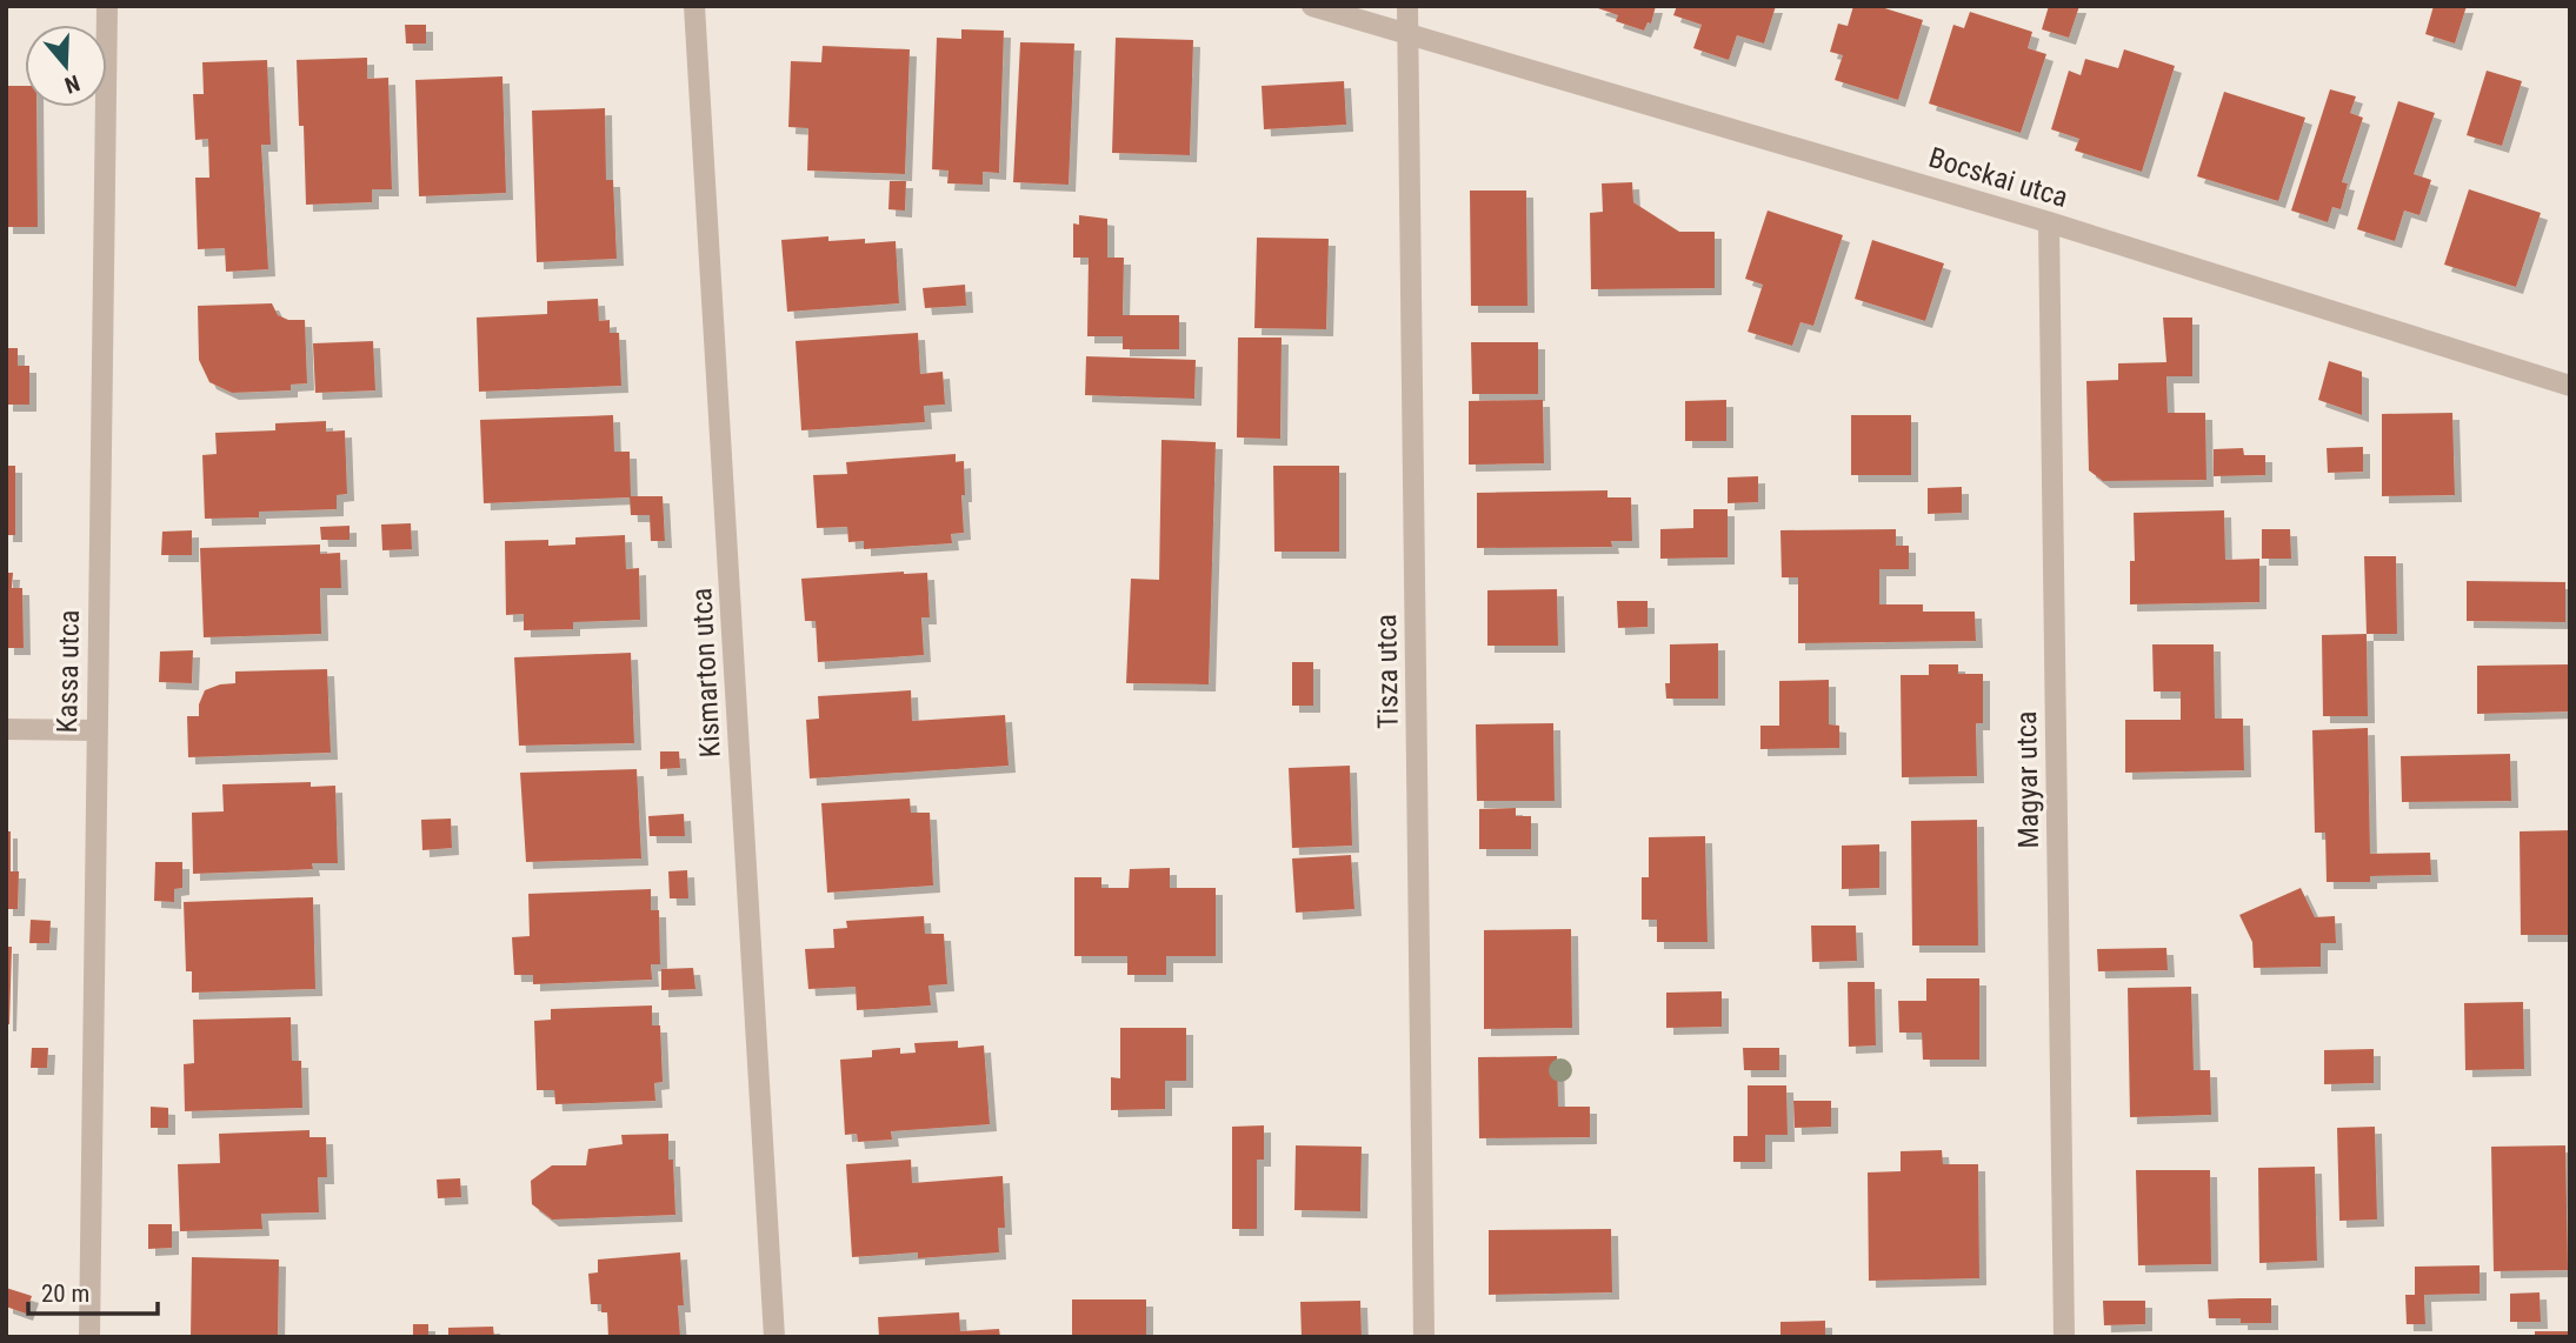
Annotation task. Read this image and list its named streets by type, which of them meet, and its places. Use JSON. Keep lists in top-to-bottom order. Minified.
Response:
{"streets":{"street":["Bocskai utca","Kassa utca","Tisza utca","Kismarton utca","Magyar utca"]},"crossings":[["Bocskai utca","Tisza utca"],["Bocskai utca","Magyar utca"]],"scale_bar":"20 m","north":"bottom"}
